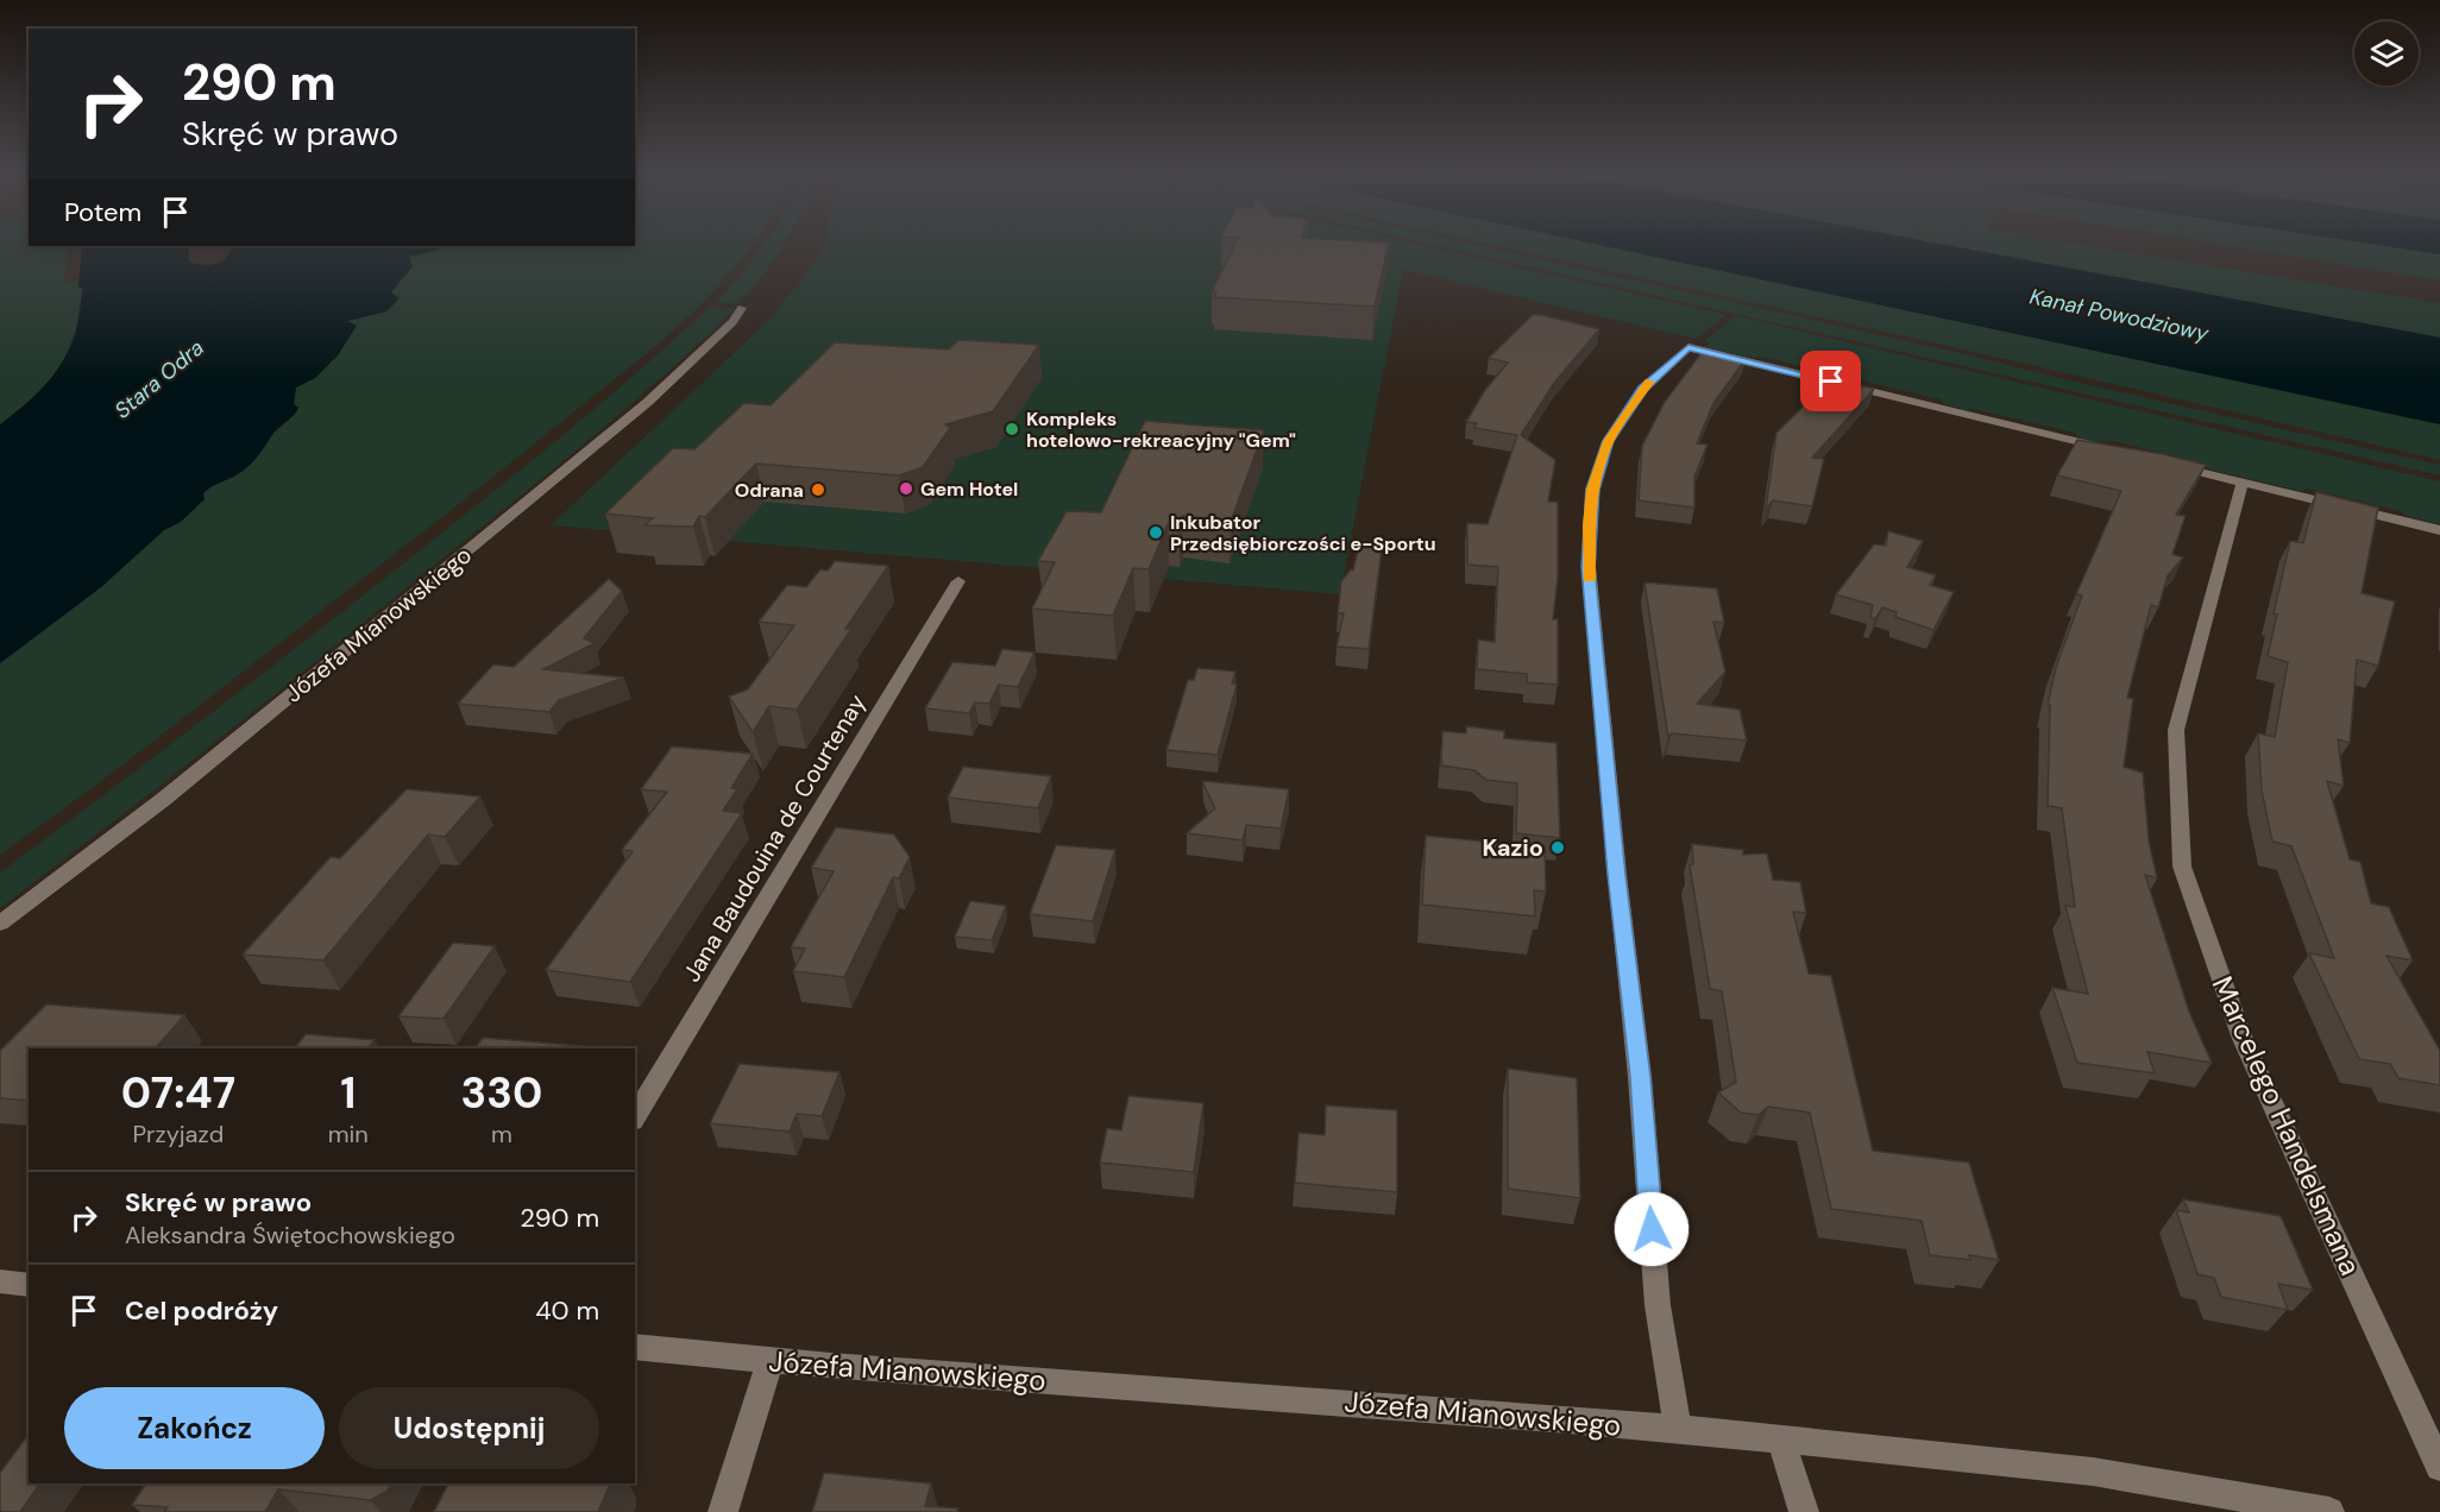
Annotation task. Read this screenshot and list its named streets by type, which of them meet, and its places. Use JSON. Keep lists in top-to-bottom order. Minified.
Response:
{"streets":{"street":["Józefa Mianowskiego","Jana Baudouina de Courtenay","Marcelego Handelsmana"]},"water":["Kanał Powodziowy","Stara Odra"],"places":["Kompleks hotelowo-rekreacyjny \"Gem\"","Gem Hotel","Odrana","Inkubator Przedsiębiorczości e-Sportu","Kazio"],"page":{"turn":["290 m","Skręć w prawo"],"then":"Potem","eta":["07:47","Przyjazd","1","min","330","m"],"list":[{"name":"Skręć w prawo","note":"Aleksandra Świętochowskiego","value":"290 m"},{"name":"Cel podróży","value":"40 m"}],"buttons":["Zakończ","Udostępnij"]}}
